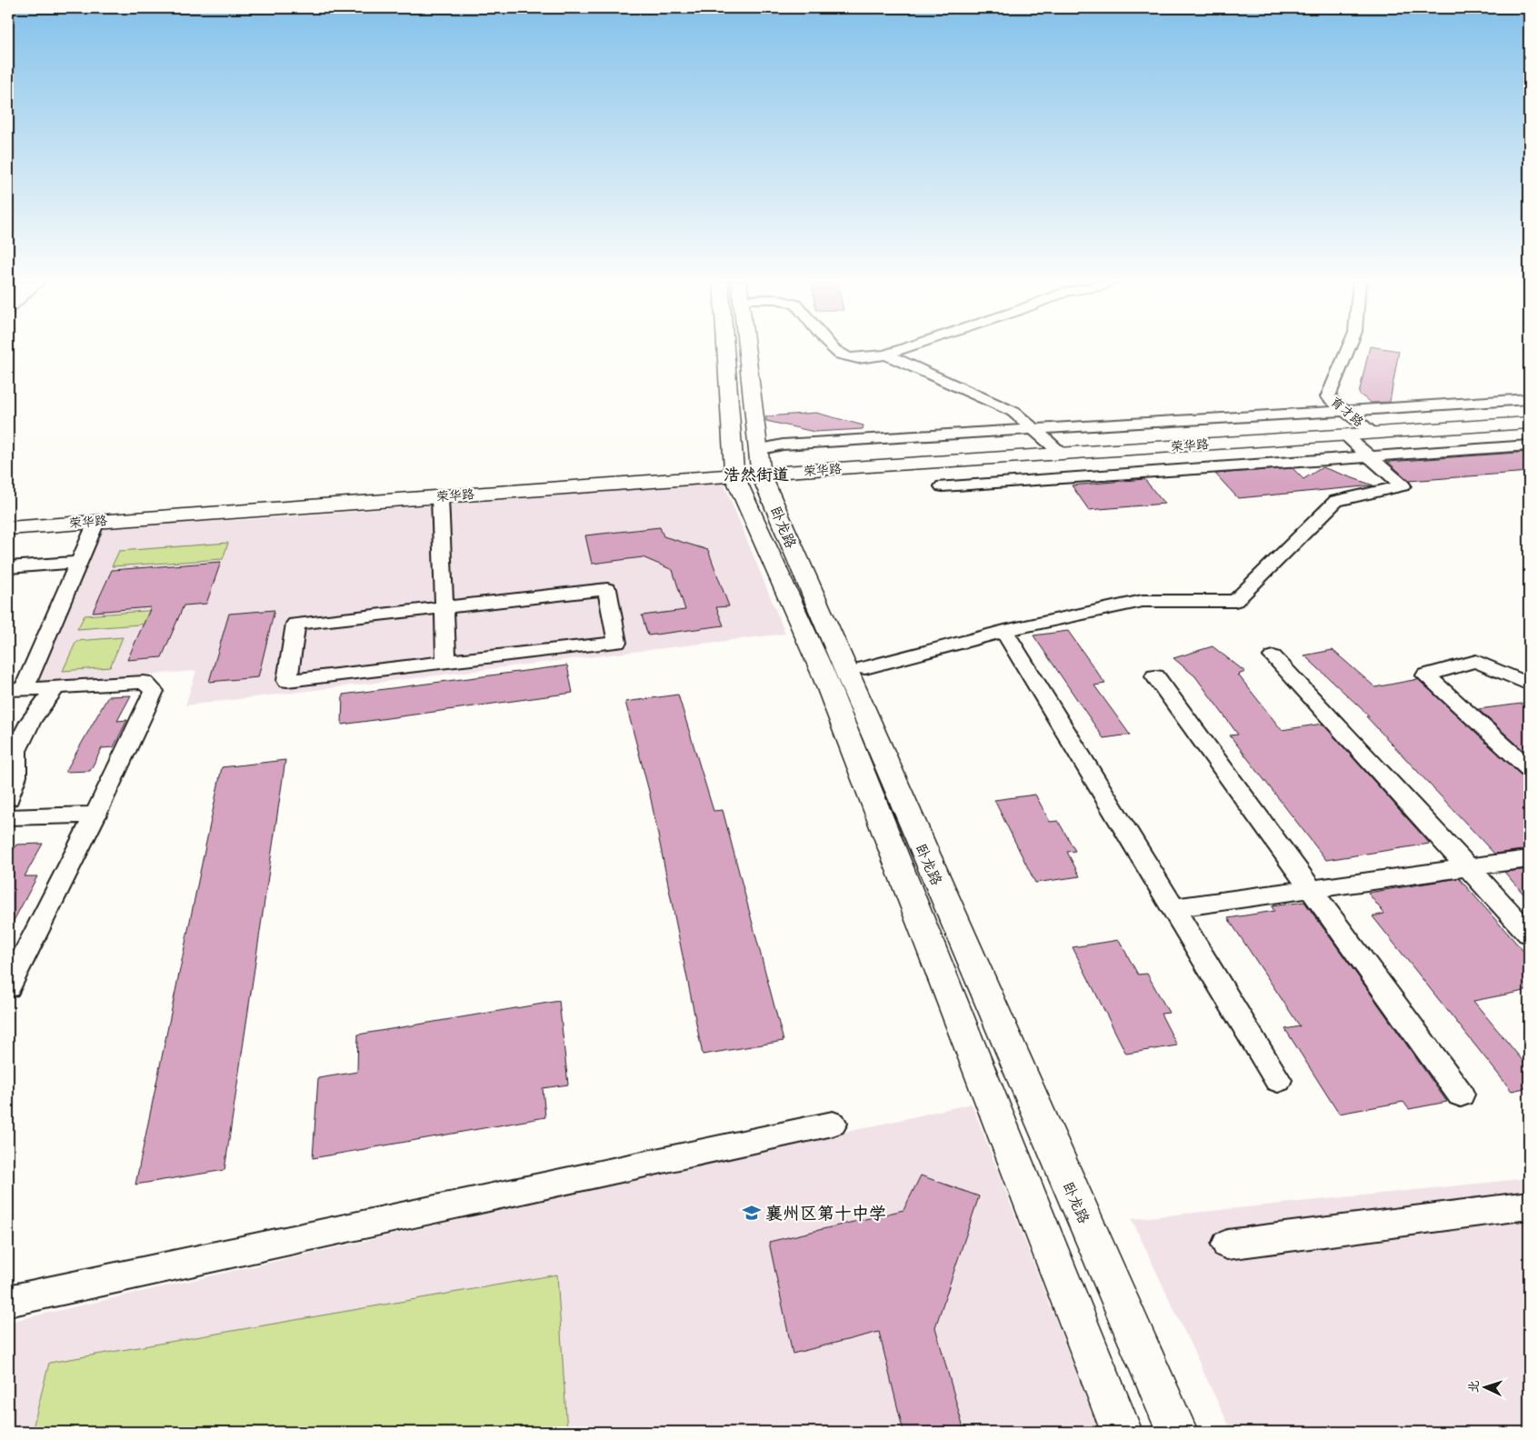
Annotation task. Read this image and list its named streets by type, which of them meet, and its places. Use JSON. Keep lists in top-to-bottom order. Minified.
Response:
{"streets":{"main road":["荣华路","卧龙路"],"street":["育才路"]},"crossings":[["育才路","荣华路"],["荣华路","卧龙路"]],"districts":["浩然街道"],"places":{"school or university":["襄州区第十中学"]},"north":"left"}
